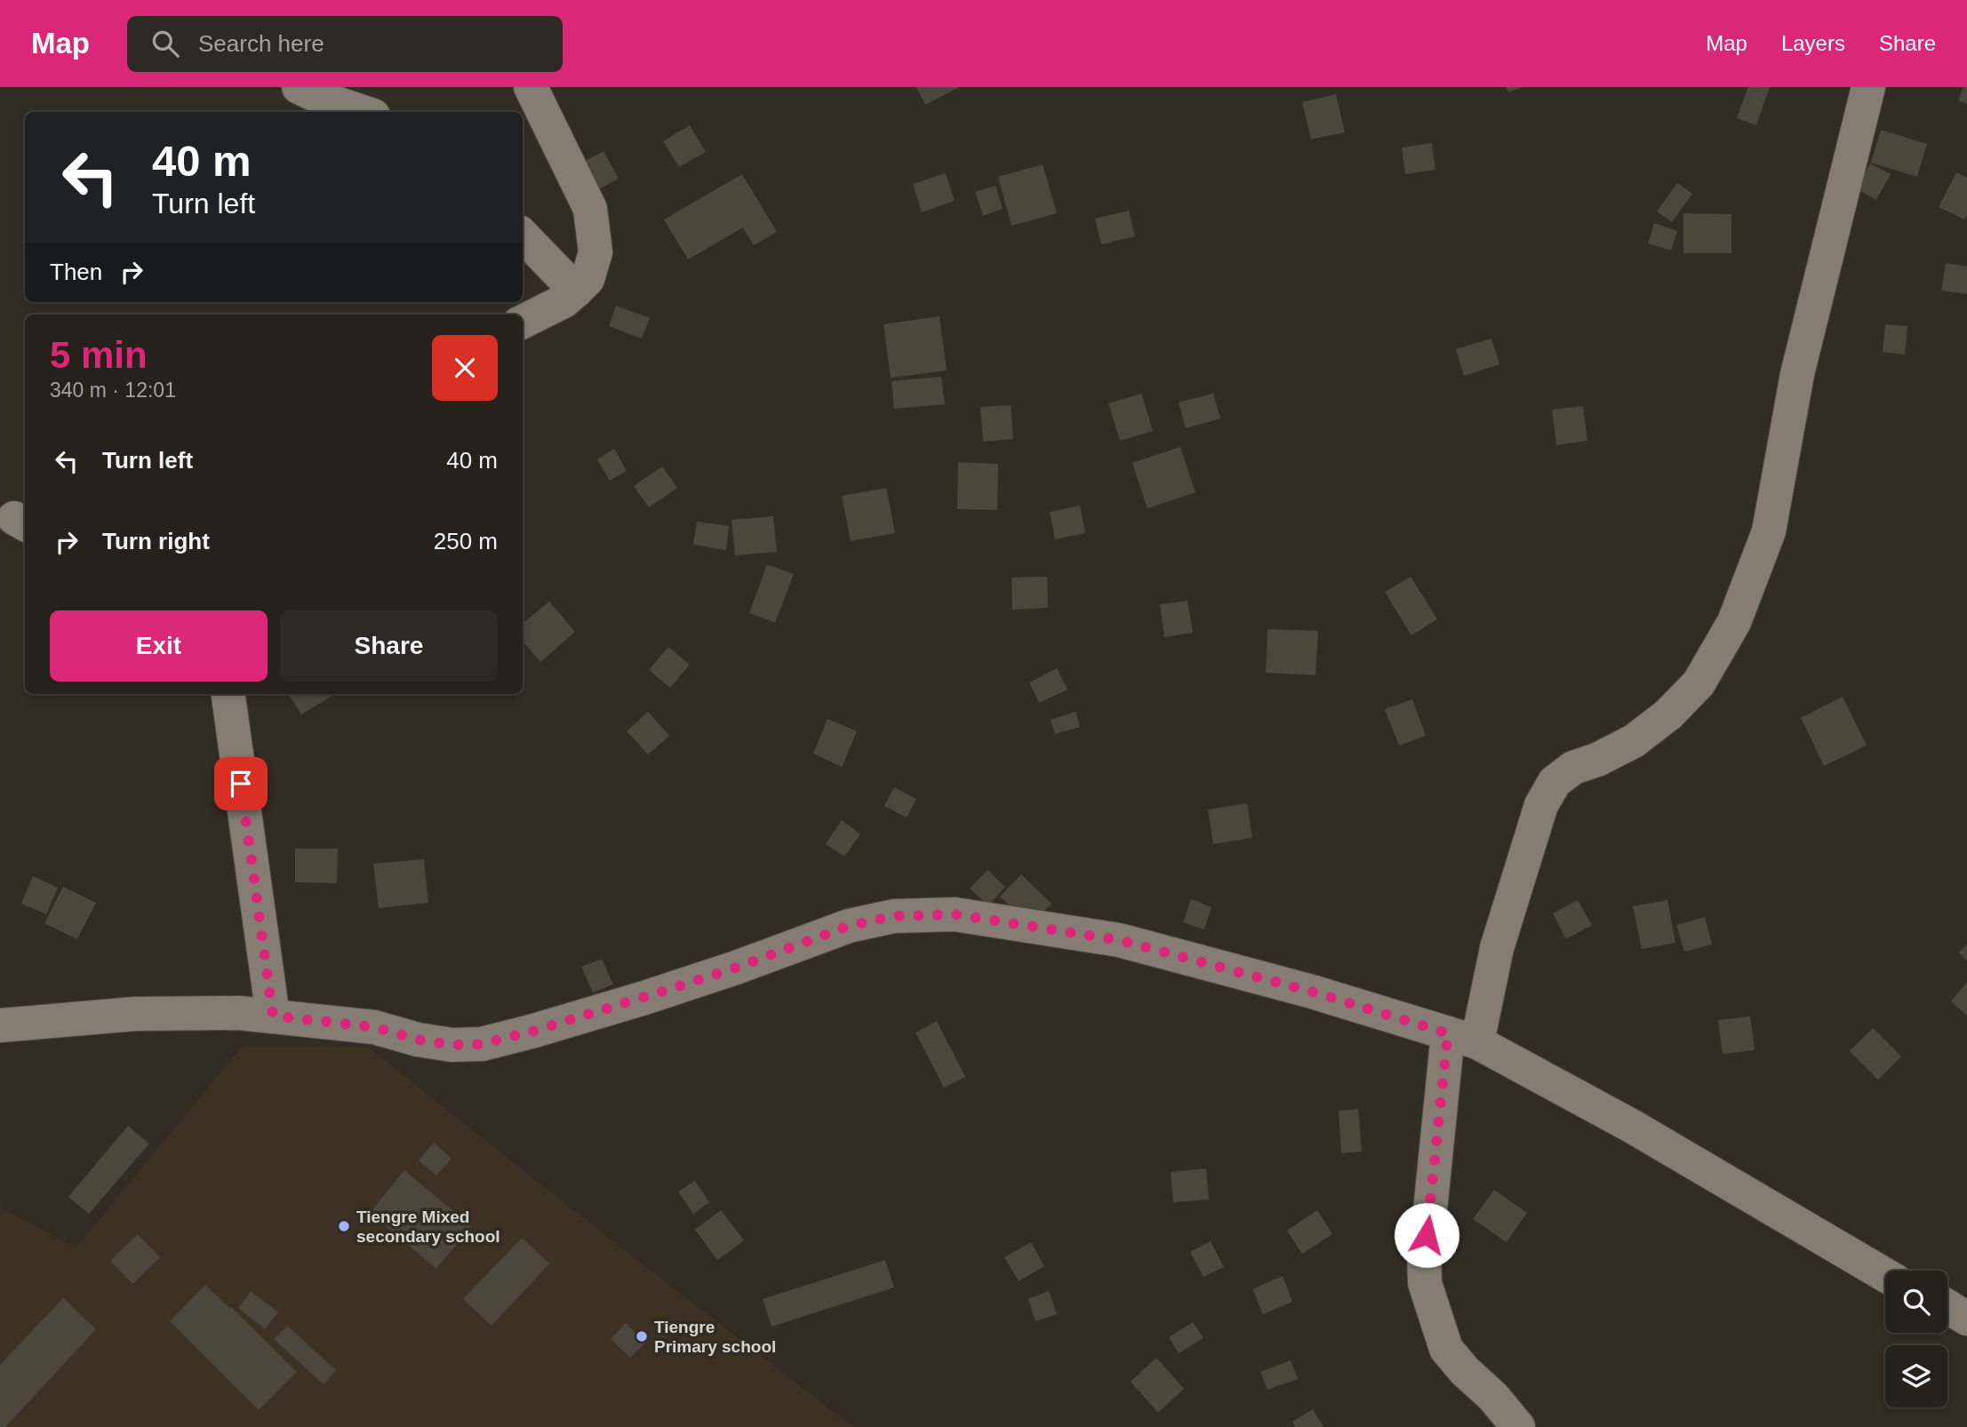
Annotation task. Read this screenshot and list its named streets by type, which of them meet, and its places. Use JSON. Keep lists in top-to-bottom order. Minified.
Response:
{"places":["Tiengre Mixed secondary school","Tiengre Primary school"],"page":{"header":"Map","search":"Search here","nav":["Map","Layers","Share"],"turn":["40 m","Turn left"],"then":"Then","heading":["5 min","340 m · 12:01"],"list":[{"name":"Turn left","value":"40 m"},{"name":"Turn right","value":"250 m"}],"buttons":["Exit","Share"]}}
